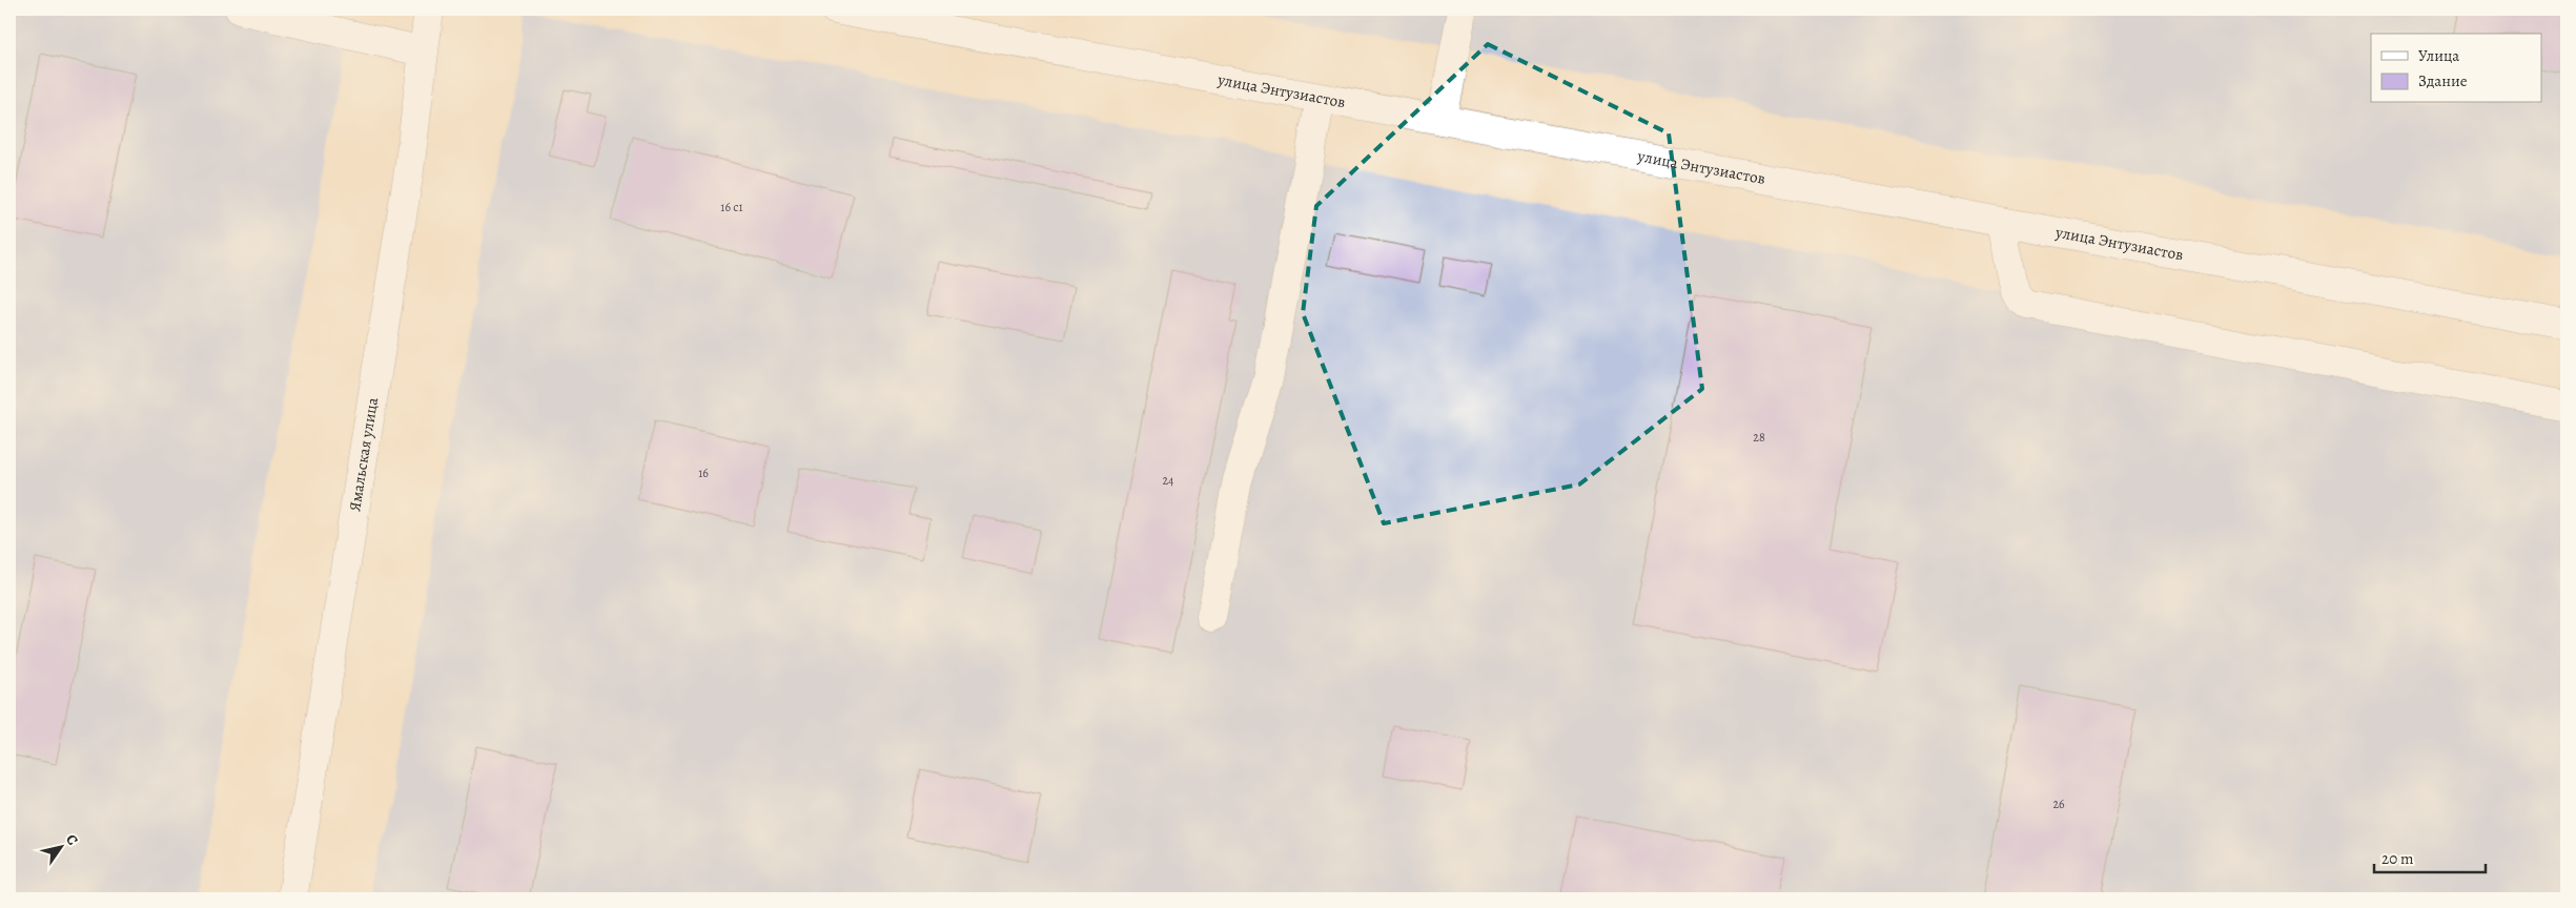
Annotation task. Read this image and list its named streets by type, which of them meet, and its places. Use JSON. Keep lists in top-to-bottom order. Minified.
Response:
{"streets":{"street":["улица Энтузиастов","Ямальская улица"]},"house_numbers":["16 с1","28","16","24","26"],"legend":["Улица","Здание"],"scale_bar":"20 m","north":"top right"}
